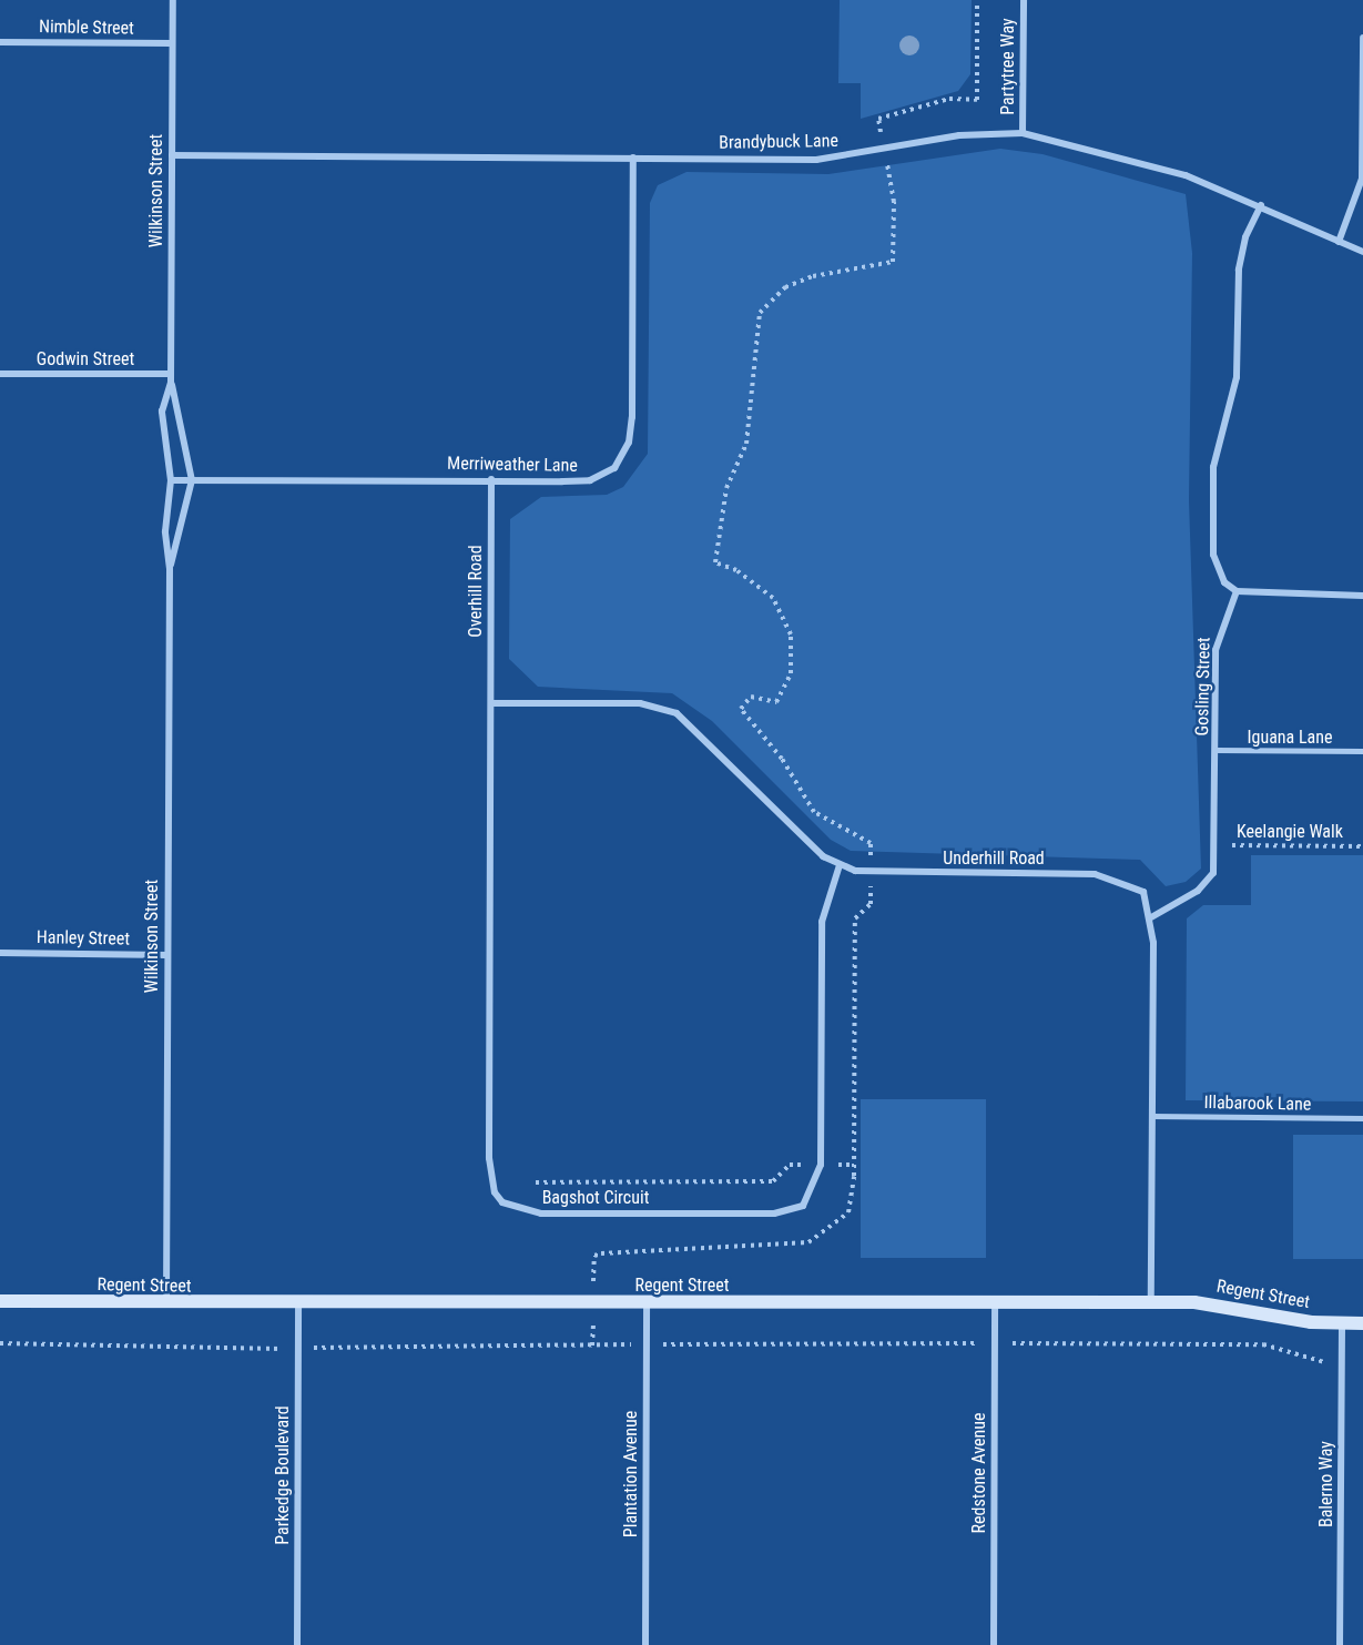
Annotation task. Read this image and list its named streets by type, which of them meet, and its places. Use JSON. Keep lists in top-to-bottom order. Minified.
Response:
{"streets":{"street":["Nimble Street","Partytree Way","Brandybuck Lane","Wilkinson Street","Godwin Street","Merriweather Lane","Overhill Road","Gosling Street","Underhill Road","Hanley Street","Bagshot Circuit","Regent Street","Redstone Avenue","Plantation Avenue","Parkedge Boulevard","Balerno Way"],"lane":["Iguana Lane","Illabarook Lane"],"path":["Keelangie Walk"]},"crossings":[["Nimble Street","Wilkinson Street"],["Partytree Way","Brandybuck Lane"],["Brandybuck Lane","Wilkinson Street"],["Brandybuck Lane","Merriweather Lane"],["Wilkinson Street","Godwin Street"],["Wilkinson Street","Merriweather Lane"],["Wilkinson Street","Hanley Street"],["Wilkinson Street","Regent Street"],["Merriweather Lane","Overhill Road"],["Overhill Road","Underhill Road"],["Overhill Road","Bagshot Circuit"],["Gosling Street","Iguana Lane"],["Gosling Street","Keelangie Walk"],["Gosling Street","Underhill Road"],["Underhill Road","Illabarook Lane"],["Underhill Road","Bagshot Circuit"],["Underhill Road","Regent Street"],["Regent Street","Redstone Avenue"],["Regent Street","Plantation Avenue"],["Regent Street","Parkedge Boulevard"],["Regent Street","Balerno Way"]]}
